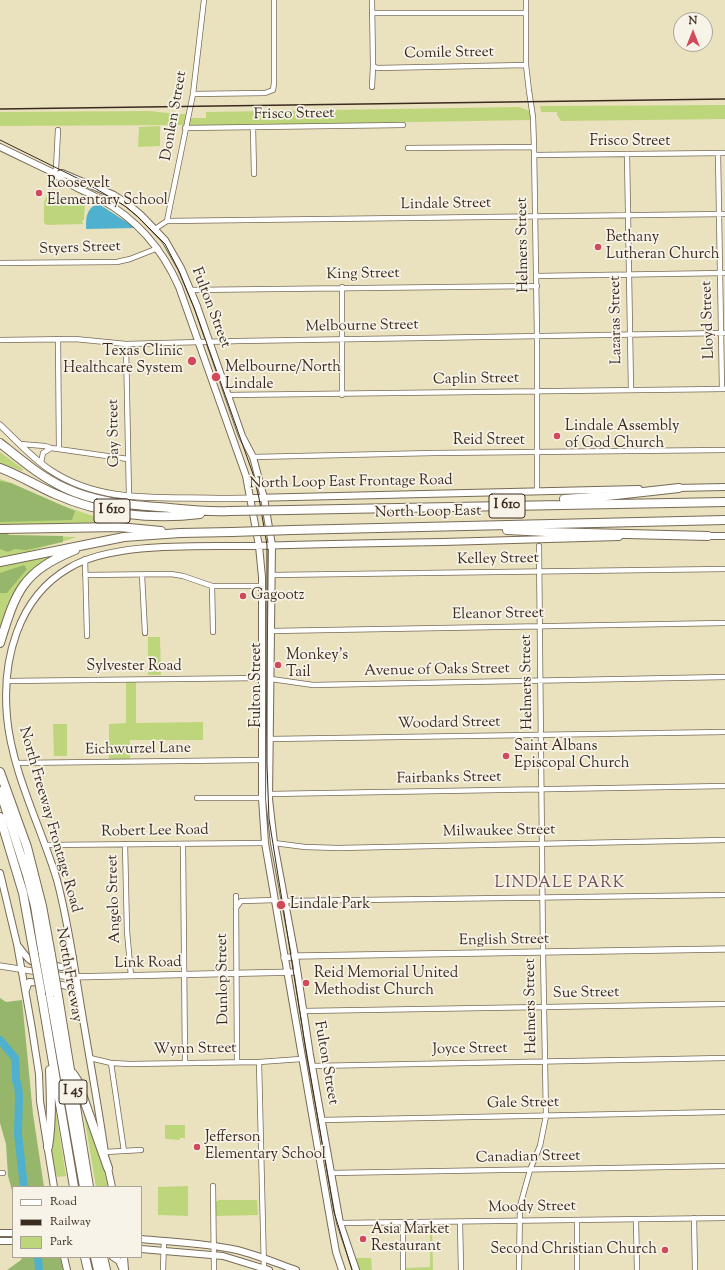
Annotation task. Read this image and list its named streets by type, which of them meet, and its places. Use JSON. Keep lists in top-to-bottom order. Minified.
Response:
{"streets":{"highway":["I 610","North Loop East","North Freeway","I 45"],"main road":["Fulton Street","North Loop East Frontage Road","North Freeway Frontage Road"],"street":["Comile Street","Frisco Street","Donlen Street","Lindale Street","Helmers Street","Styers Street","King Street","Lazaras Street","Lloyd Street","Melbourne Street","Caplin Street","Gay Street","Reid Street","Kelley Street","Eleanor Street","Sylvester Road","Avenue of Oaks Street","Woodard Street","Eichwurzel Lane","Fairbanks Street","Robert Lee Road","Milwaukee Street","Angelo Street","English Street","Link Road","Dunlop Street","Sue Street","Wynn Street","Joyce Street","Gale Street","Canadian Street","Moody Street"]},"crossings":[["Comile Street","Helmers Street"],["Frisco Street","Donlen Street"],["Frisco Street","Helmers Street"],["Frisco Street","Lazaras Street"],["Frisco Street","Lloyd Street"],["Donlen Street","Lindale Street"],["Lindale Street","Helmers Street"],["Lindale Street","Lazaras Street"],["Lindale Street","Lloyd Street"],["Helmers Street","King Street"],["Helmers Street","Melbourne Street"],["Helmers Street","Caplin Street"],["Helmers Street","Reid Street"],["Helmers Street","North Loop East Frontage Road"],["Helmers Street","Kelley Street"],["Helmers Street","Eleanor Street"],["Helmers Street","Avenue of Oaks Street"],["Helmers Street","Woodard Street"],["Helmers Street","Fairbanks Street"],["Helmers Street","Milwaukee Street"],["Helmers Street","English Street"],["Helmers Street","Sue Street"],["Helmers Street","Joyce Street"],["Helmers Street","Gale Street"],["Helmers Street","Canadian Street"],["Helmers Street","Moody Street"],["Styers Street","Fulton Street"],["King Street","Fulton Street"],["Fulton Street","Melbourne Street"],["Fulton Street","Caplin Street"],["Fulton Street","Reid Street"],["Fulton Street","North Loop East Frontage Road"],["Fulton Street","Kelley Street"],["Fulton Street","Eleanor Street"],["Fulton Street","Sylvester Road"],["Fulton Street","Avenue of Oaks Street"],["Fulton Street","Woodard Street"],["Fulton Street","Eichwurzel Lane"],["Fulton Street","Fairbanks Street"],["Fulton Street","Robert Lee Road"],["Fulton Street","Milwaukee Street"],["Fulton Street","English Street"],["Fulton Street","Link Road"],["Fulton Street","Sue Street"],["Fulton Street","Wynn Street"],["Fulton Street","Joyce Street"],["Fulton Street","Gale Street"],["Fulton Street","Canadian Street"],["Fulton Street","Moody Street"],["Lazaras Street","Melbourne Street"],["Lazaras Street","Caplin Street"],["Lloyd Street","Melbourne Street"],["Lloyd Street","Caplin Street"],["Melbourne Street","Gay Street"],["Gay Street","North Loop East Frontage Road"],["I 610","North Loop East"],["Sylvester Road","North Freeway Frontage Road"],["Eichwurzel Lane","North Freeway Frontage Road"],["North Freeway Frontage Road","Robert Lee Road"],["North Freeway Frontage Road","Link Road"],["North Freeway Frontage Road","Wynn Street"],["Robert Lee Road","Angelo Street"],["Angelo Street","Link Road"],["Link Road","Dunlop Street"],["Dunlop Street","Wynn Street"]],"districts":["LINDALE PARK"],"places":["Roosevelt Elementary School","Bethany Lutheran Church","Texas Clinic Healthcare System","Melbourne/North Lindale","Lindale Assembly of God Church","Gagootz","Monkey's Tail","Saint Albans Episcopal Church","Lindale Park","Reid Memorial United Methodist Church","Jefferson Elementary School","Asia Market Restaurant","Second Christian Church"],"legend":["Road","Railway","Park"],"north":"top"}
